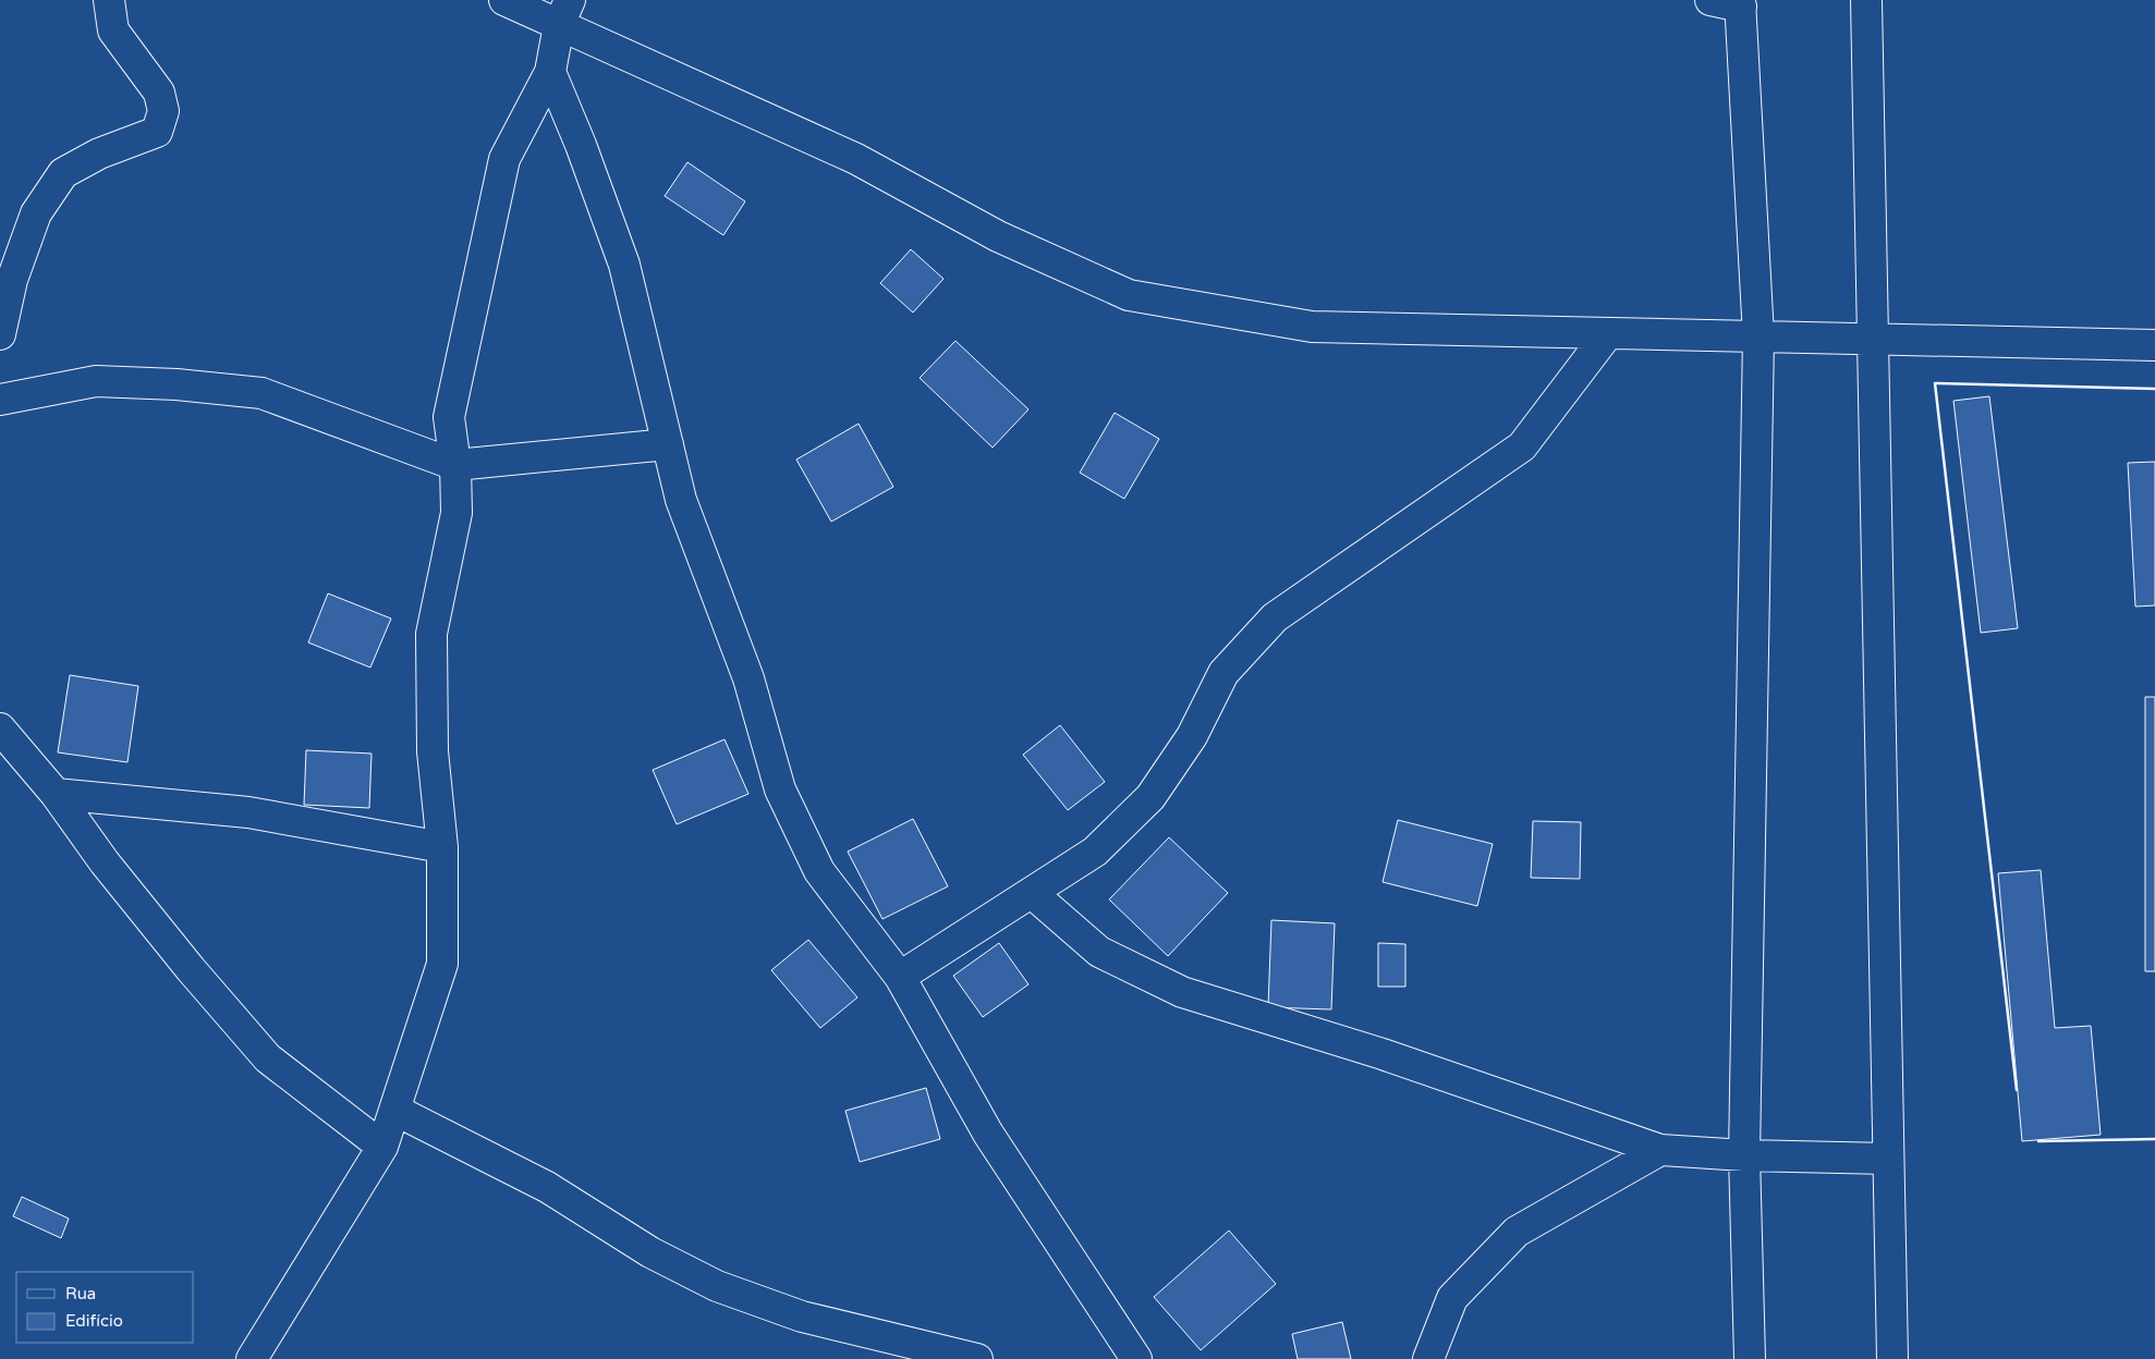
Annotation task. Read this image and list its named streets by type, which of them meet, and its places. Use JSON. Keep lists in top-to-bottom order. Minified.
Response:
{"legend":["Rua","Edifício"]}
